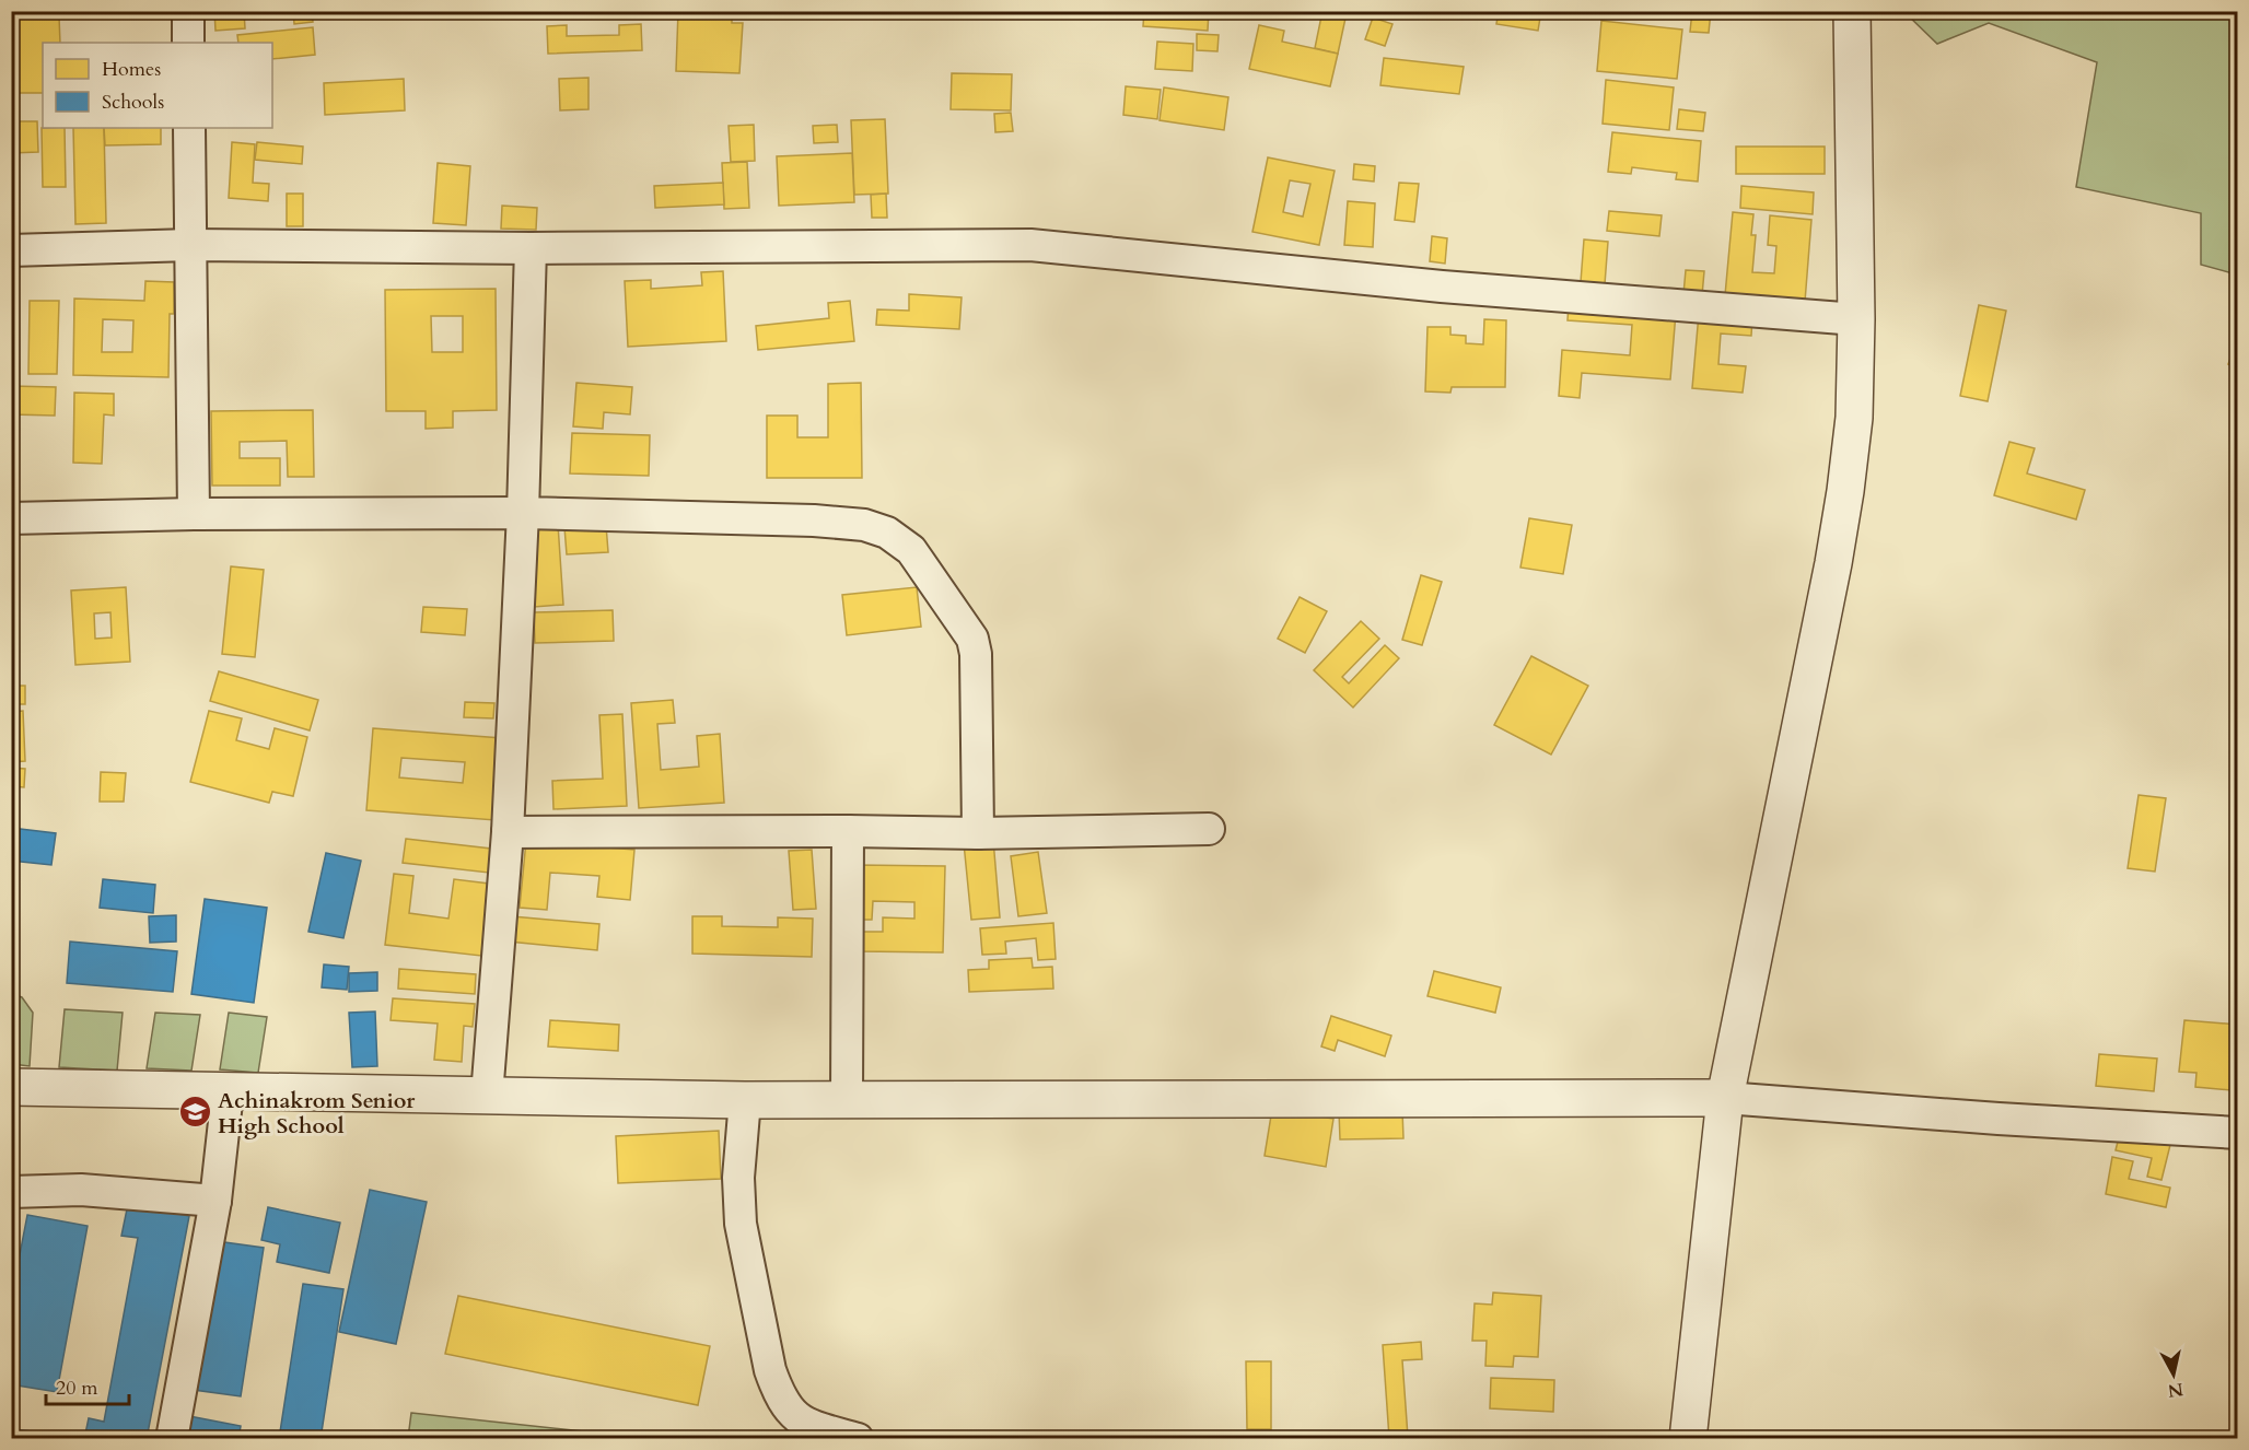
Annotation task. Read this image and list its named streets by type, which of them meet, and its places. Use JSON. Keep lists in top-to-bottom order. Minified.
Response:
{"places":{"school or university":["Achinakrom Senior High School"]},"legend":["Homes","Schools"],"scale_bar":"20 m","north":"bottom"}
